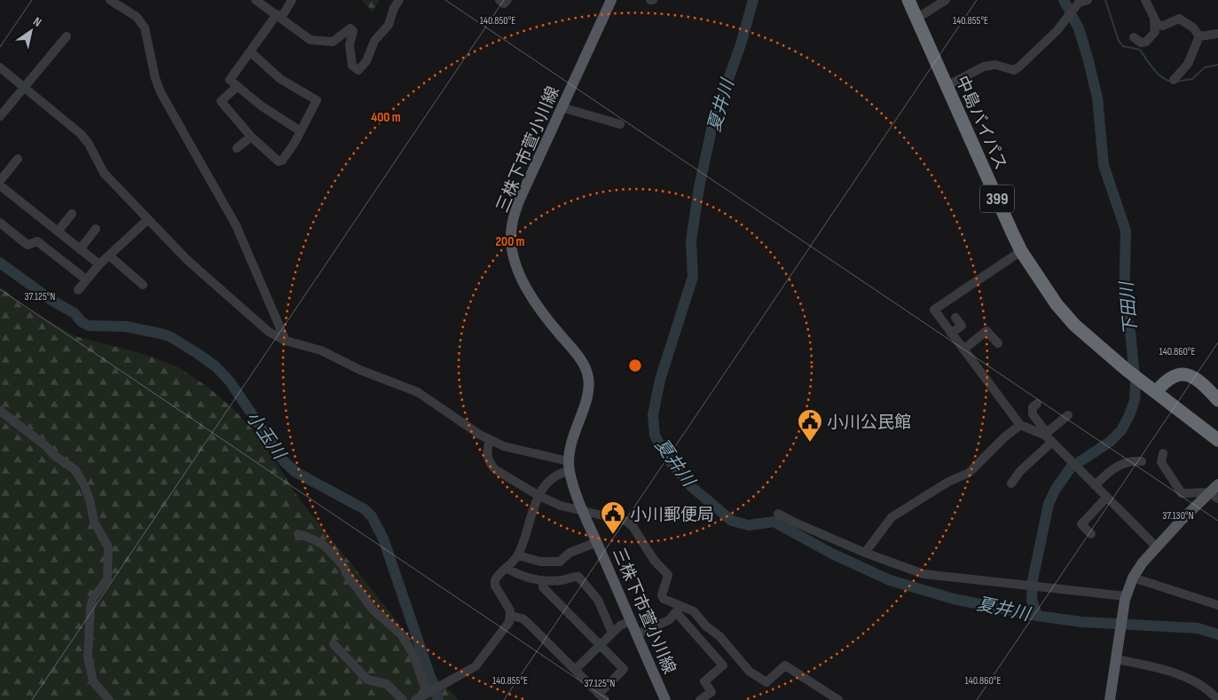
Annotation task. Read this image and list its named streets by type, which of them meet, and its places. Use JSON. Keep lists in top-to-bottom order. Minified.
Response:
{"streets":{"highway":["中島バイパス","399"],"main road":["三株下市萱小川線"]},"water":["夏井川","下田川","小玉川"],"places":{"public building":["小川公民館","小川郵便局"]},"north":"top right","coordinates":["140.850°E","140.855°E","37.125°N","140.860°E","37.130°N"],"rings":["400 m","200 m"]}
